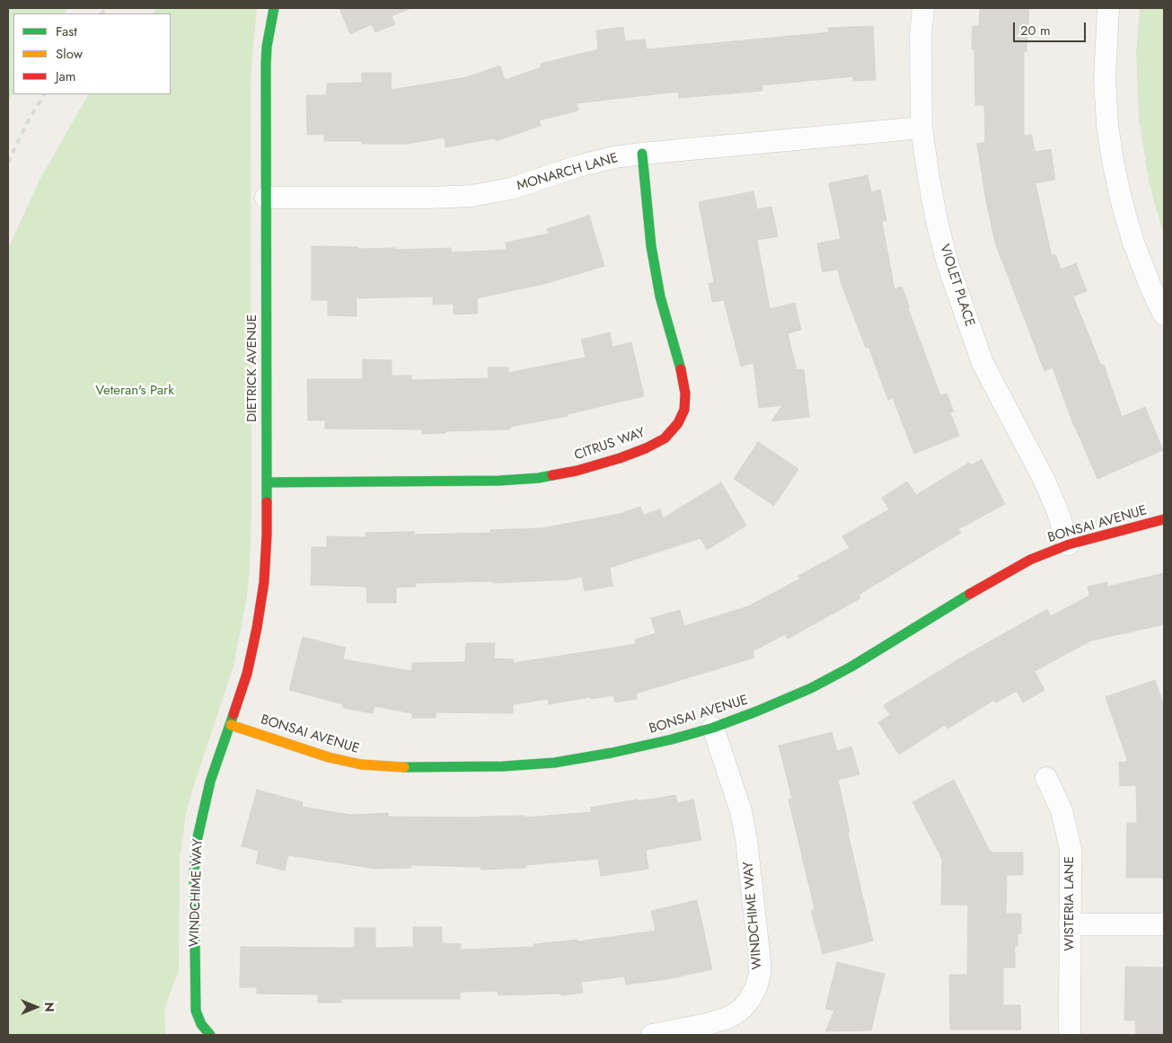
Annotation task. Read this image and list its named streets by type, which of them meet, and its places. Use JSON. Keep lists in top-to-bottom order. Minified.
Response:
{"streets":{"street":["MONARCH LANE","VIOLET PLACE","DIETRICK AVENUE","CITRUS WAY","BONSAI AVENUE","WINDCHIME WAY","WISTERIA LANE"]},"crossings":[["MONARCH LANE","VIOLET PLACE"],["MONARCH LANE","DIETRICK AVENUE"],["MONARCH LANE","CITRUS WAY"],["VIOLET PLACE","BONSAI AVENUE"],["DIETRICK AVENUE","CITRUS WAY"],["DIETRICK AVENUE","BONSAI AVENUE"],["DIETRICK AVENUE","WINDCHIME WAY"],["BONSAI AVENUE","WINDCHIME WAY"]],"parks":["Veteran's Park"],"legend":["Fast","Slow","Jam"],"scale_bar":"20 m","north":"right"}
